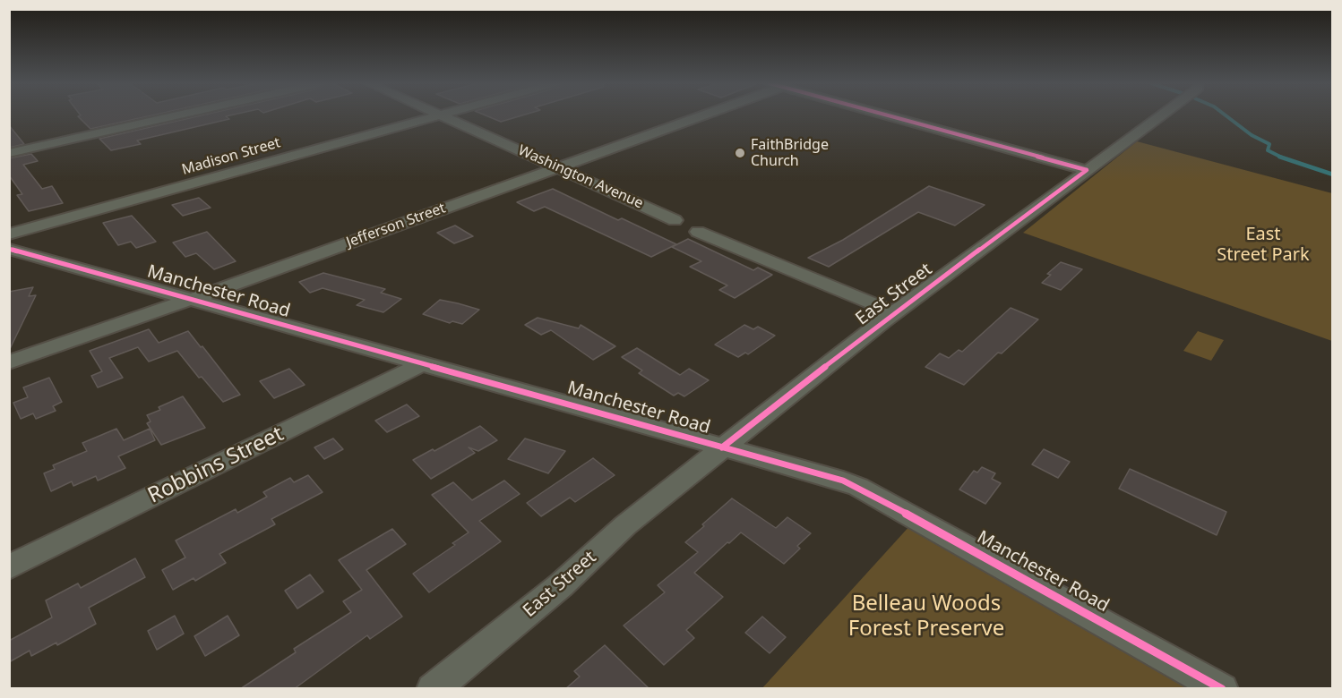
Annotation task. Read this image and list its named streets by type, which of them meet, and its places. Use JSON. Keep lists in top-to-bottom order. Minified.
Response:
{"streets":{"street":["Madison Street","Washington Avenue","Jefferson Street","Manchester Road","East Street","Robbins Street"]},"crossings":[["Washington Avenue","Jefferson Street"],["Jefferson Street","Manchester Road"],["Manchester Road","East Street"],["Manchester Road","Robbins Street"]],"parks":["East Street Park","Belleau Woods Forest Preserve"],"places":["FaithBridge Church"]}
